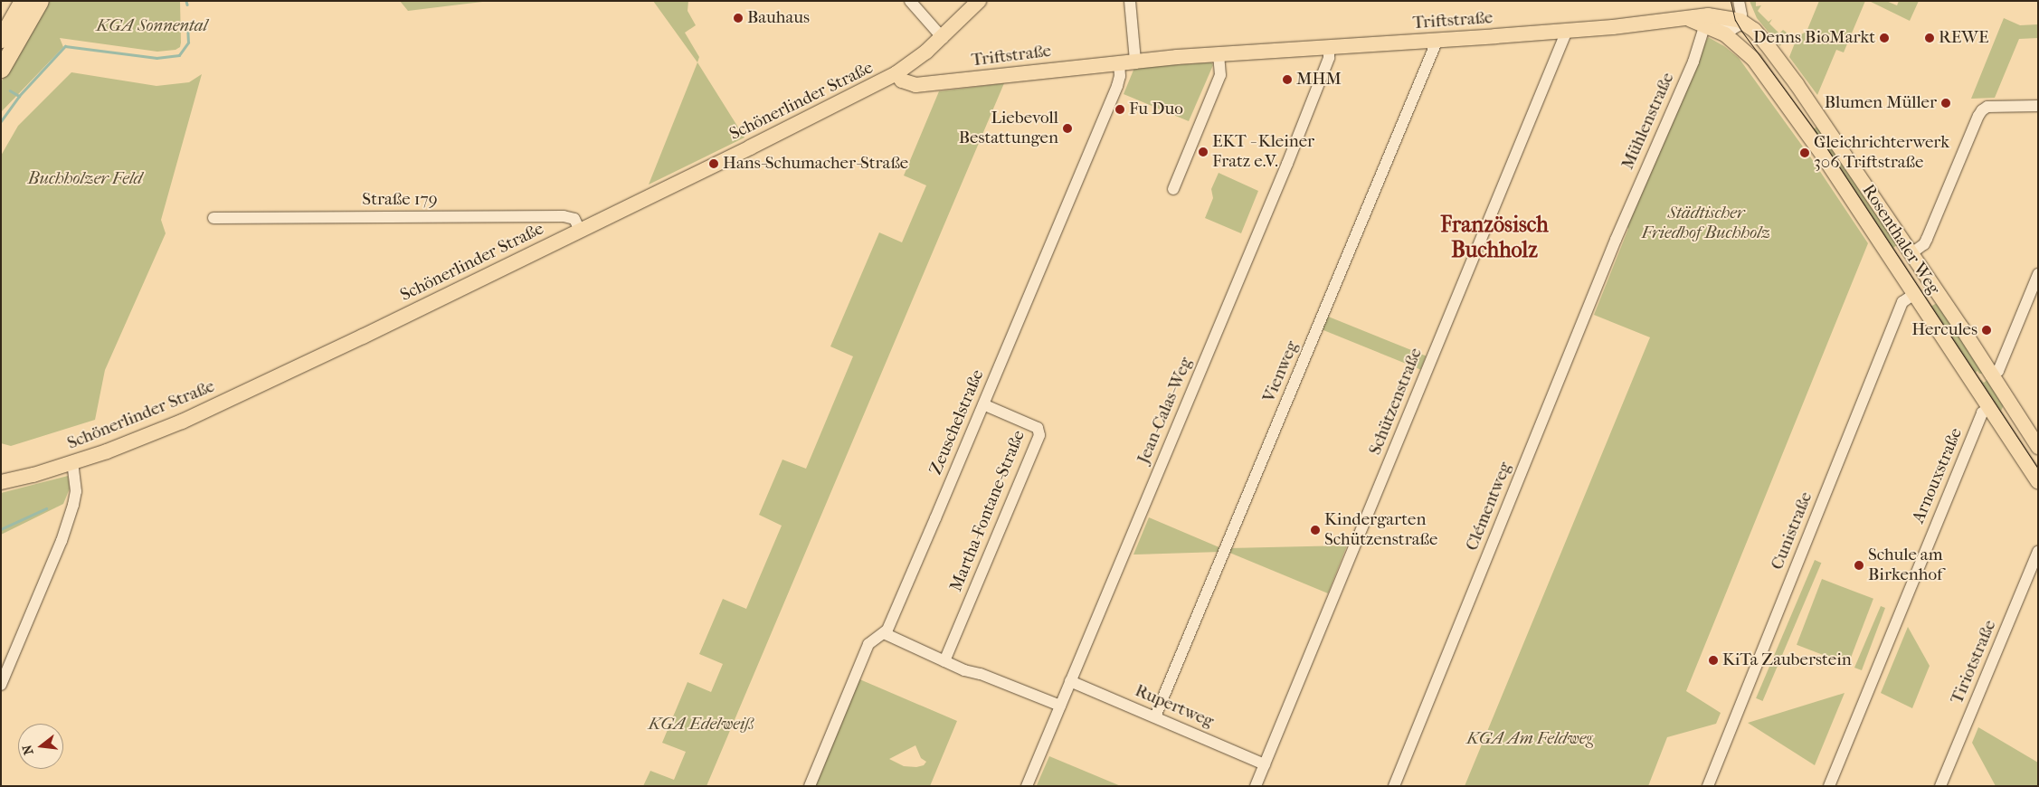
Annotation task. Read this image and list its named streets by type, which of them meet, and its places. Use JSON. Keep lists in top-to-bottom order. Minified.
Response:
{"streets":{"main road":["Triftstraße","Schönerlinder Straße","Rosenthaler Weg"],"street":["Mühlenstraße","Straße 179","Vienweg","Schützenstraße","Jean-Calas-Weg","Zeuschelstraße","Arnouxstraße","Clémentweg","Martha-Fontane-Straße","Cunistraße","Tiriotstraße","Rupertweg"]},"crossings":[["Triftstraße","Schönerlinder Straße"],["Triftstraße","Mühlenstraße"],["Triftstraße","Rosenthaler Weg"],["Triftstraße","Vienweg"],["Triftstraße","Schützenstraße"],["Triftstraße","Jean-Calas-Weg"],["Triftstraße","Zeuschelstraße"],["Schönerlinder Straße","Straße 179"],["Mühlenstraße","Rosenthaler Weg"],["Mühlenstraße","Clémentweg"],["Rosenthaler Weg","Arnouxstraße"],["Rosenthaler Weg","Cunistraße"],["Vienweg","Rupertweg"],["Schützenstraße","Rupertweg"],["Jean-Calas-Weg","Rupertweg"],["Zeuschelstraße","Martha-Fontane-Straße"]],"districts":["Französisch Buchholz"],"parks":["KGA Sonnental","Buchholzer Feld","Städtischer Friedhof Buchholz","KGA Edelweiß","KGA Am Feldweg"],"places":["Bauhaus","Denns BioMarkt","REWE","MHM","Blumen Müller","Fu Duo","Liebevoll Bestattungen","EKT - Kleiner Fratz e.V.","Gleichrichterwerk 306 Triftstraße","Hans-Schumacher-Straße","Hercules","Kindergarten Schützenstraße","Schule am Birkenhof","KiTa Zauberstein"],"north":"left"}
